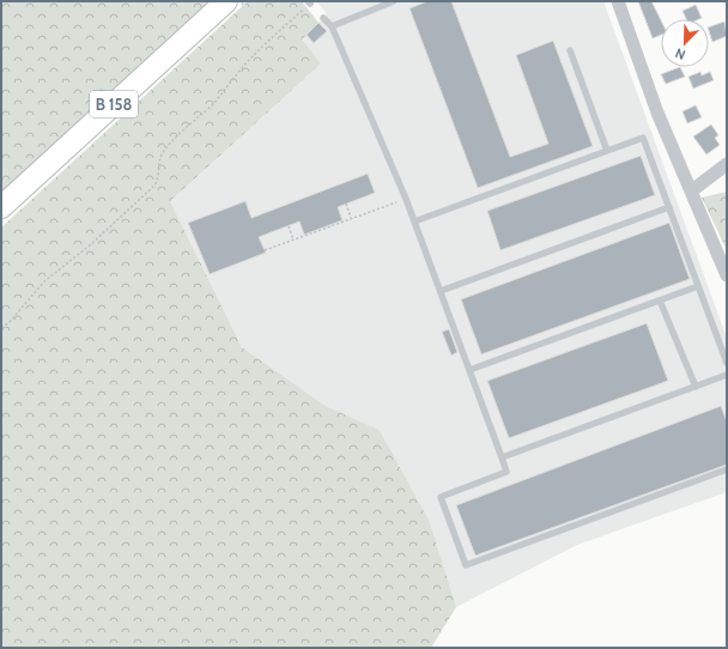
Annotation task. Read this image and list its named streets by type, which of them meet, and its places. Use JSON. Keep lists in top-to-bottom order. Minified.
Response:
{"streets":{"main road":["B 158"]},"north":"bottom left"}
